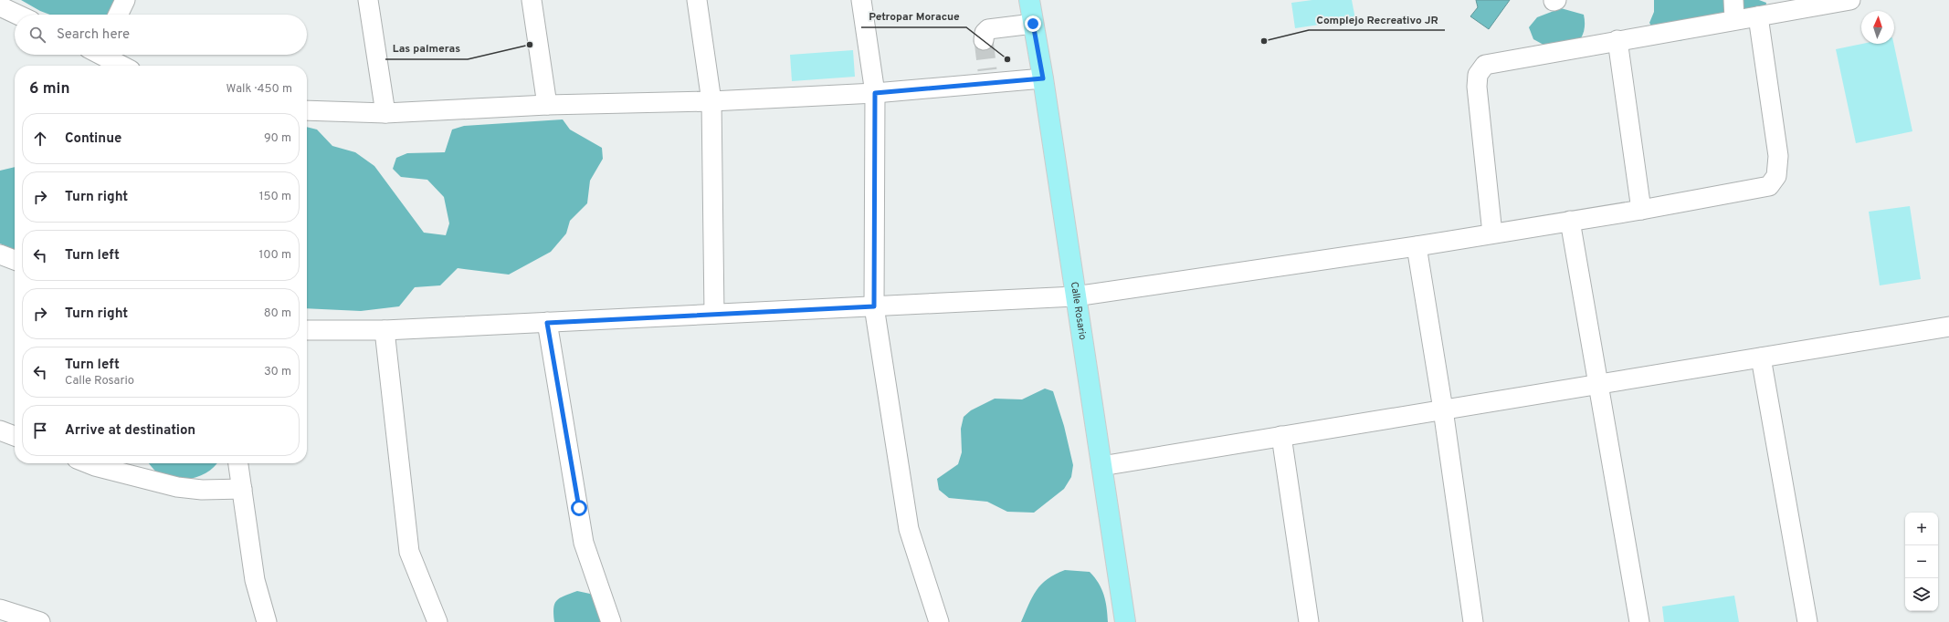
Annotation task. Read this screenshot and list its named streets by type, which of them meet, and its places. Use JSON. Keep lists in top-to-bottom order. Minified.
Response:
{"streets":{"main road":["Calle Rosario"]},"places":["Complejo Recreativo JR","Las palmeras","Petropar Moracue"],"north":"top","page":{"search":"Search here","heading":["6 min","Walk · 450 m"],"list":[["Continue","90 m"],["Turn right","150 m"],["Turn left","100 m"],["Turn right","80 m"],["Turn left","Calle Rosario","30 m"],"Arrive at destination"],"map_buttons":["+","−"]}}
